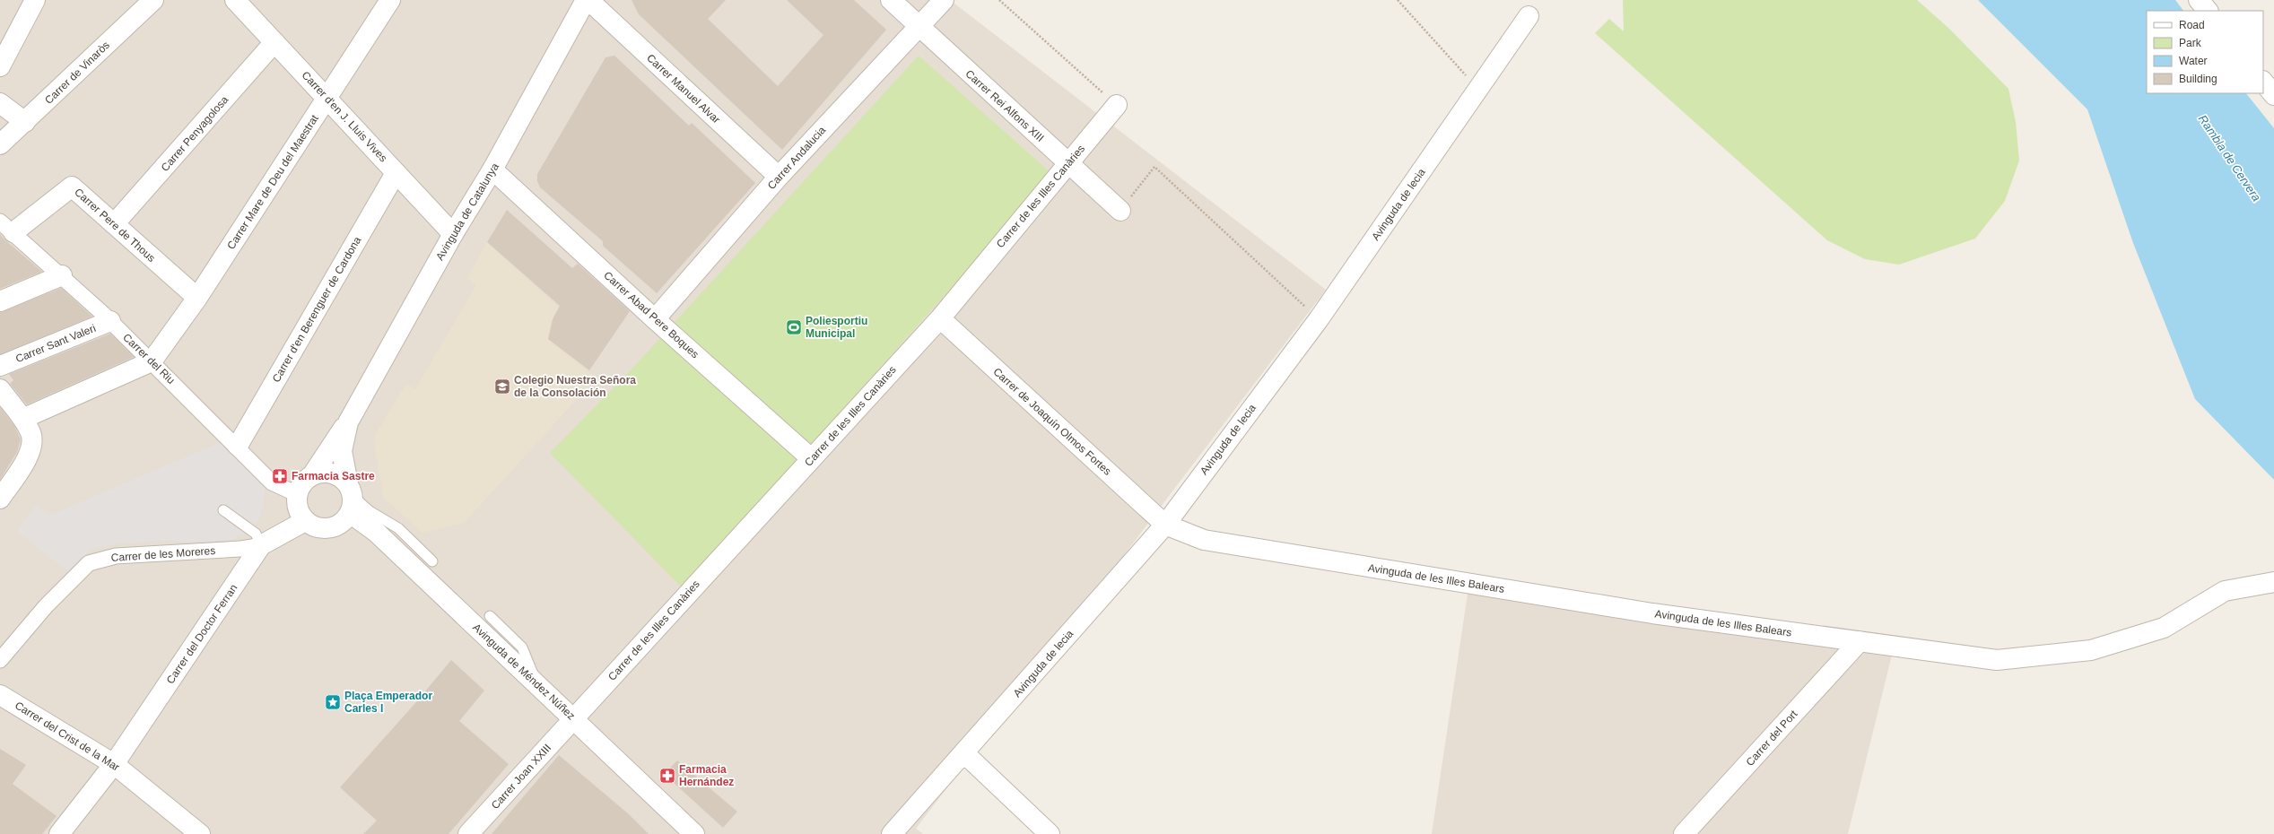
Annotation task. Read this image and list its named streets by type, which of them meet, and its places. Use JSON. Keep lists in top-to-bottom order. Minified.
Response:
{"streets":{"street":["Carrer de Vinaròs","Carrer Manuel Alvar","Carrer Rei Alfons XIII","Carrer d'en J. Lluis Vives","Carrer Penyagolosa","Carrer Andalucia","Carrer Mare de Deu del Maestrat","Carrer de les Illes Canàries","Avinguda de lecia","Avinguda de Catalunya","Carrer Pere de Thous","Carrer d'en Berenguer de Cardona","Carrer Abad Pere Boques","Carrer Sant Valeri","Carrer del Riu","Carrer de Joaquín Olmos Fortes","Carrer de les Moreres","Avinguda de les Illes Balears","Carrer del Doctor Ferran","Avinguda de Méndez Núñez","Carrer del Crist de la Mar","Carrer del Port","Carrer Joan XXIII"]},"crossings":[["Carrer Manuel Alvar","Carrer Andalucia"],["Carrer Manuel Alvar","Avinguda de Catalunya"],["Carrer Rei Alfons XIII","Carrer Andalucia"],["Carrer Rei Alfons XIII","Carrer de les Illes Canàries"],["Carrer d'en J. Lluis Vives","Carrer Penyagolosa"],["Carrer d'en J. Lluis Vives","Carrer Mare de Deu del Maestrat"],["Carrer d'en J. Lluis Vives","Avinguda de Catalunya"],["Carrer d'en J. Lluis Vives","Carrer d'en Berenguer de Cardona"],["Carrer Penyagolosa","Carrer Pere de Thous"],["Carrer Andalucia","Carrer Abad Pere Boques"],["Carrer Mare de Deu del Maestrat","Carrer Pere de Thous"],["Carrer Mare de Deu del Maestrat","Carrer del Riu"],["Carrer de les Illes Canàries","Carrer Abad Pere Boques"],["Carrer de les Illes Canàries","Carrer de Joaquín Olmos Fortes"],["Carrer de les Illes Canàries","Avinguda de Méndez Núñez"],["Carrer de les Illes Canàries","Carrer Joan XXIII"],["Avinguda de lecia","Carrer de Joaquín Olmos Fortes"],["Avinguda de lecia","Avinguda de les Illes Balears"],["Avinguda de Catalunya","Carrer Abad Pere Boques"],["Avinguda de Catalunya","Carrer del Riu"],["Avinguda de Catalunya","Carrer del Doctor Ferran"],["Avinguda de Catalunya","Avinguda de Méndez Núñez"],["Carrer Pere de Thous","Carrer del Riu"],["Carrer d'en Berenguer de Cardona","Carrer del Riu"],["Carrer Sant Valeri","Carrer del Riu"],["Carrer del Riu","Carrer del Doctor Ferran"],["Carrer del Riu","Avinguda de Méndez Núñez"],["Carrer de Joaquín Olmos Fortes","Avinguda de les Illes Balears"],["Carrer de les Moreres","Carrer del Doctor Ferran"],["Avinguda de les Illes Balears","Carrer del Port"],["Carrer del Doctor Ferran","Avinguda de Méndez Núñez"],["Carrer del Doctor Ferran","Carrer del Crist de la Mar"],["Avinguda de Méndez Núñez","Carrer Joan XXIII"]],"water":["Rambla de Cervera"],"places":{"sports":["Poliesportiu Municipal"],"school or university":["Colegio Nuestra Señora de la Consolación"],"pharmacy":["Farmacia Sastre","Farmacia Hernández"],"place":["Plaça Emperador Carles I"]},"legend":["Road","Park","Water","Building"]}
